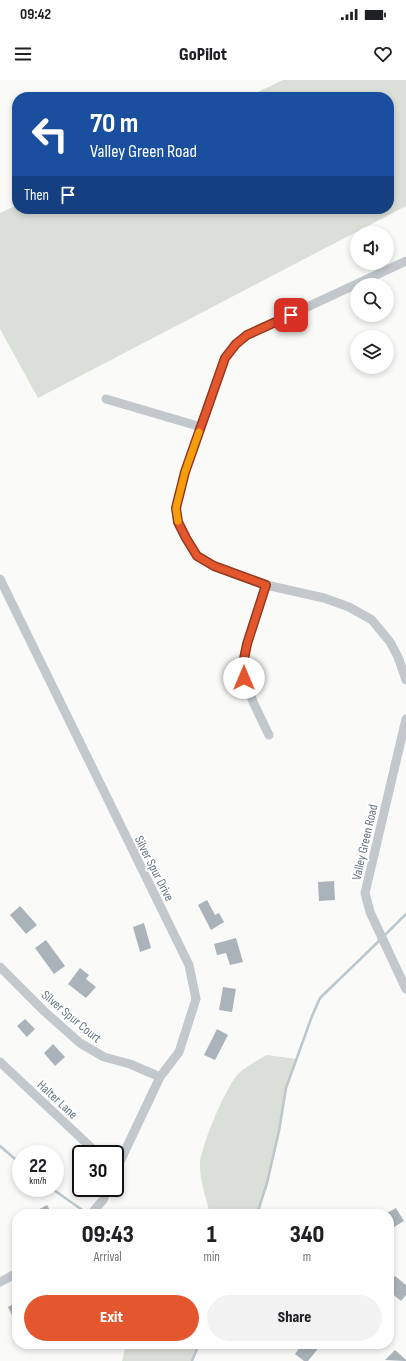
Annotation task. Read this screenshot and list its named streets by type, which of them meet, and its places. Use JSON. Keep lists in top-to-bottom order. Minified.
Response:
{"streets":{"street":["Valley Green Road","Silver Spur Drive","Silver Spur Court","Halter Lane"]},"crossings":[["Silver Spur Drive","Silver Spur Court"]],"page":{"status":"09:42","header":"GoPilot","turn":["70 m","Valley Green Road"],"then":"Then","speed":"22 km/h","limit":"30","eta":["09:43","Arrival","1","min","340","m"],"buttons":["Exit","Share"]}}
